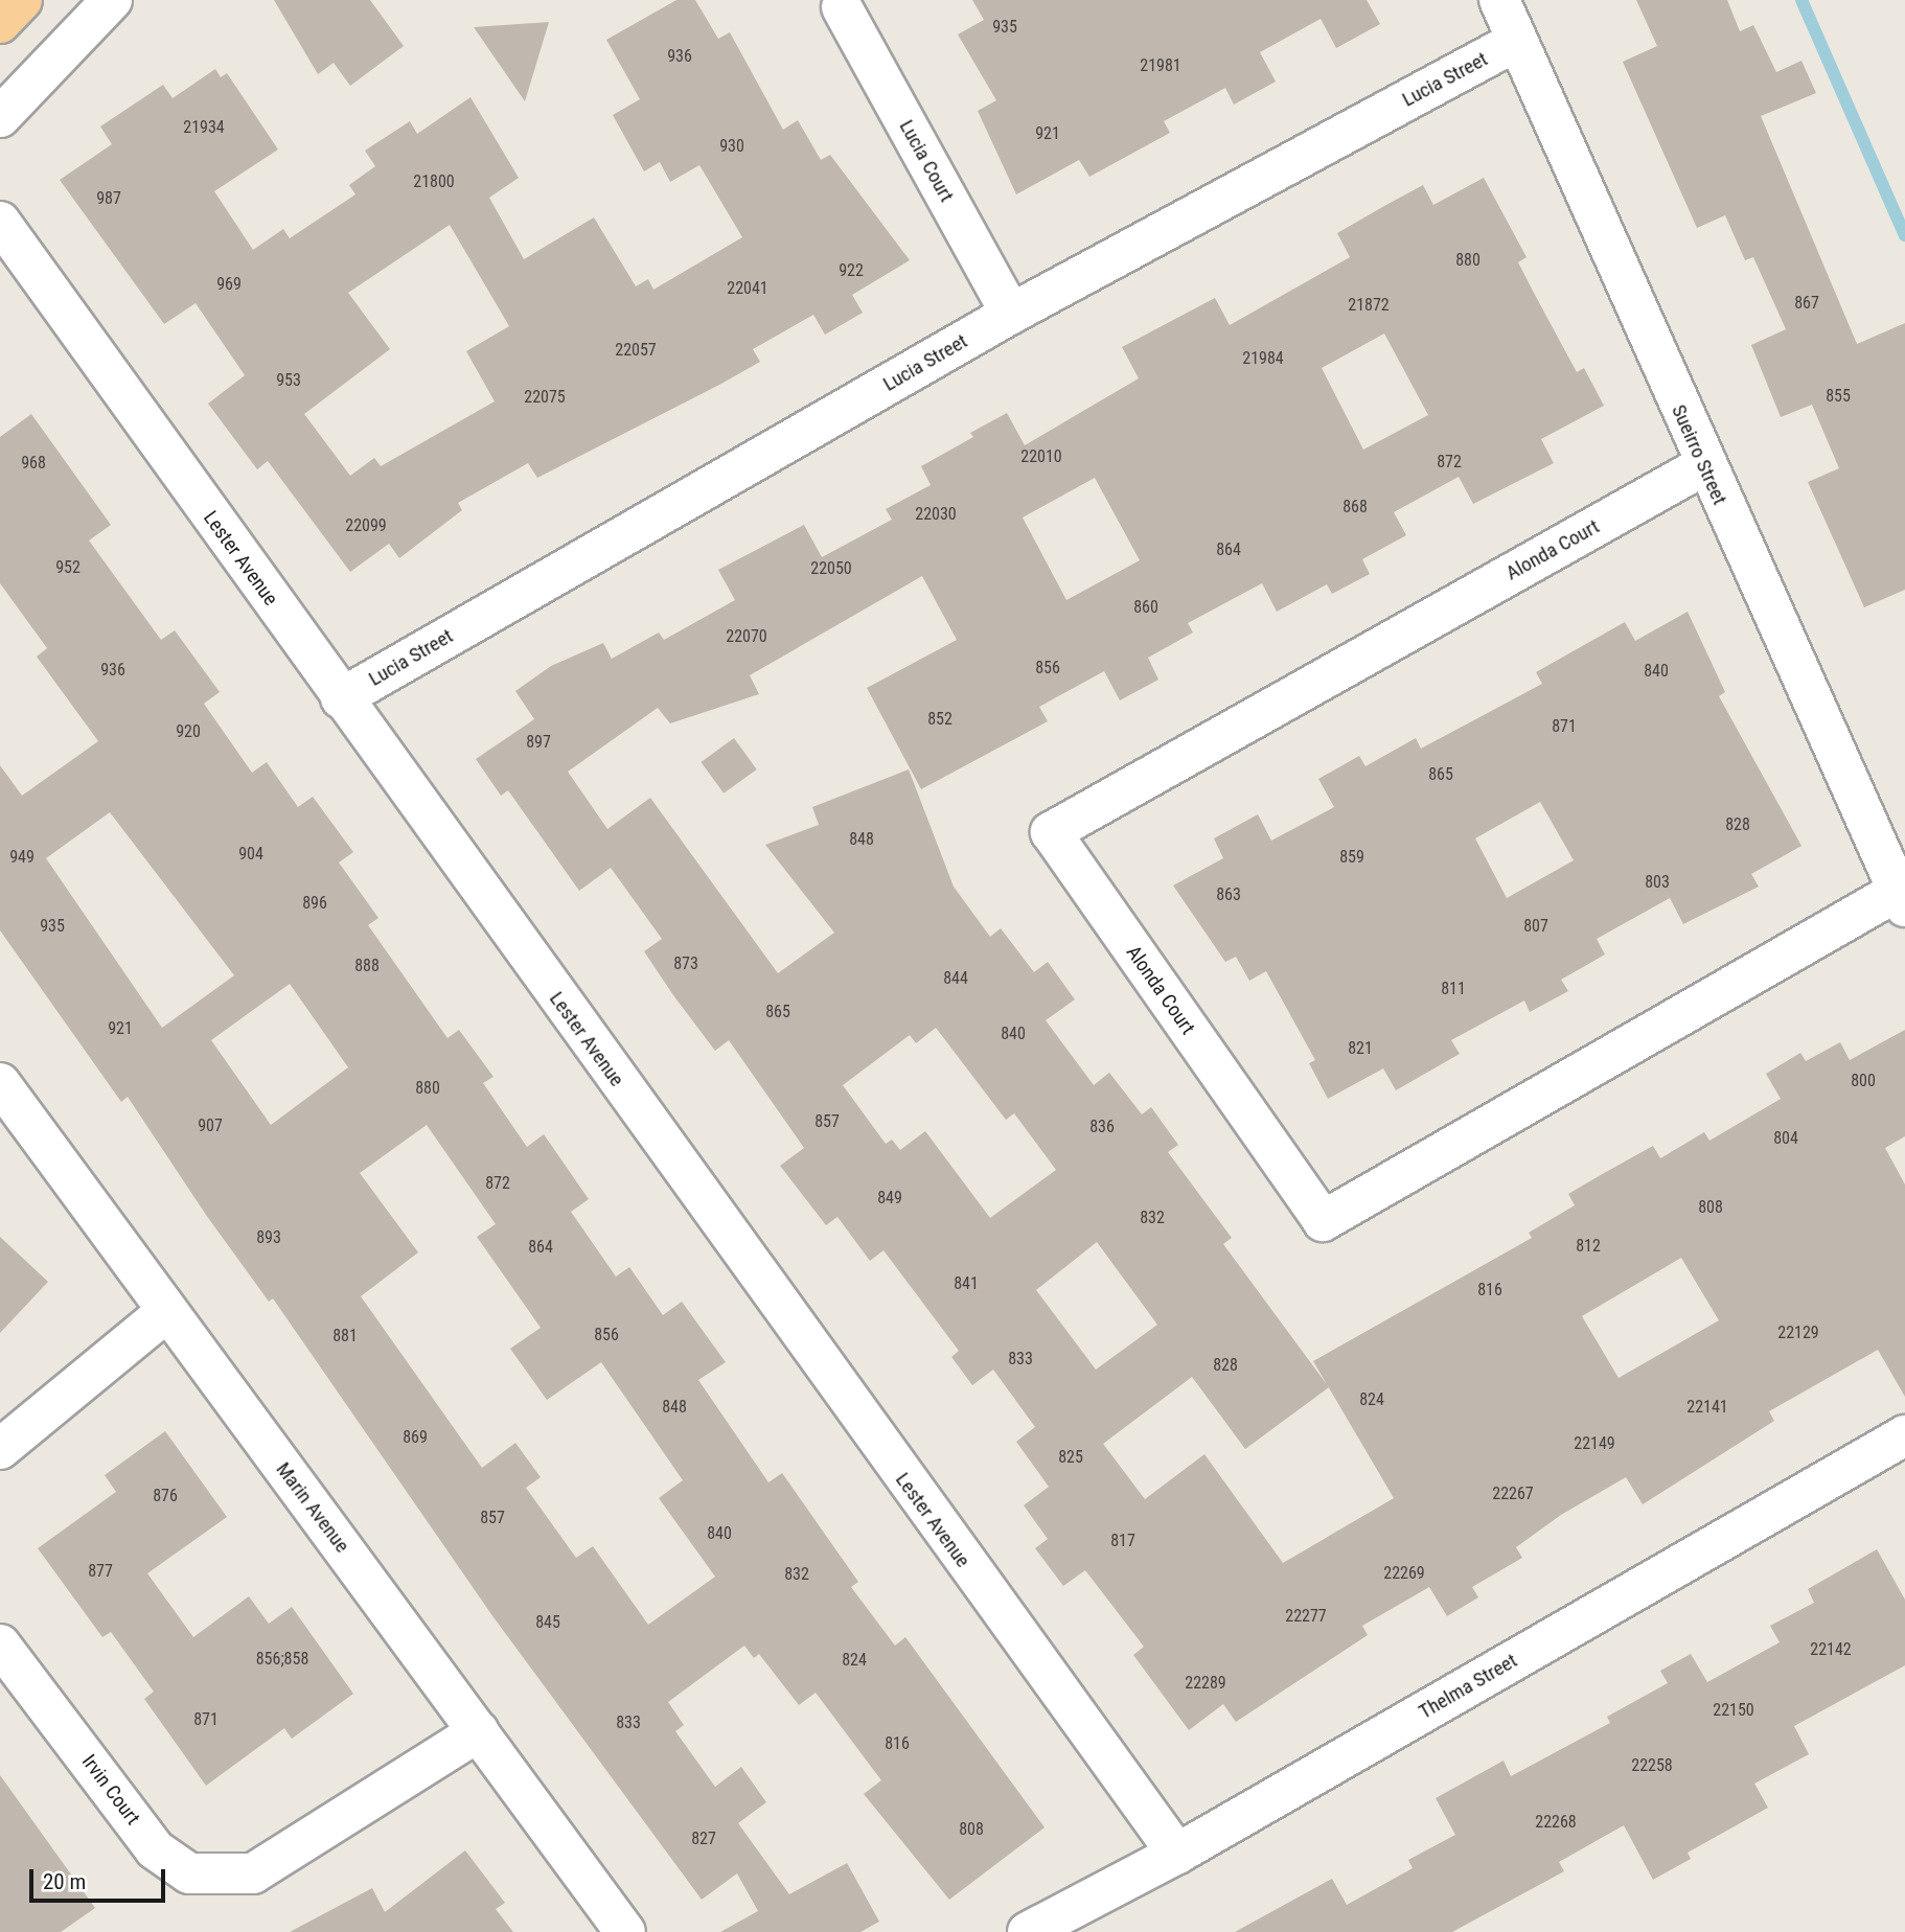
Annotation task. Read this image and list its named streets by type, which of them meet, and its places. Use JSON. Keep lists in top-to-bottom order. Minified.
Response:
{"streets":{"street":["Lucia Street","Lucia Court","Sueirro Street","Alonda Court","Lester Avenue","Marin Avenue","Thelma Street","Irvin Court"]},"crossings":[["Lucia Street","Lucia Court"],["Lucia Street","Sueirro Street"],["Lucia Street","Lester Avenue"],["Sueirro Street","Alonda Court"],["Lester Avenue","Thelma Street"],["Marin Avenue","Irvin Court"]],"house_numbers":["935","936","21981","21934","921","930","21800","987","880","922","969","22041","867","21872","22057","21984","953","855","22075","22010","872","968","868","22030","22099","864","952","22050","860","22070","856","936","840","852","871","920","897","865","828","848","904","949","859","803","863","896","935","807","873","888","844","811","865","921","840","821","800","880","857","907","836","804","872","849","808","832","893","812","864","841","816","22129","856","881","833","828","824","848","22141","869","22149","825","22267","876","857","840","817","877","22269","832","22277","845","22142","856;858","824","22289","22150","871","833","816","22258","22268","808","827"],"scale_bar":"20 m"}
